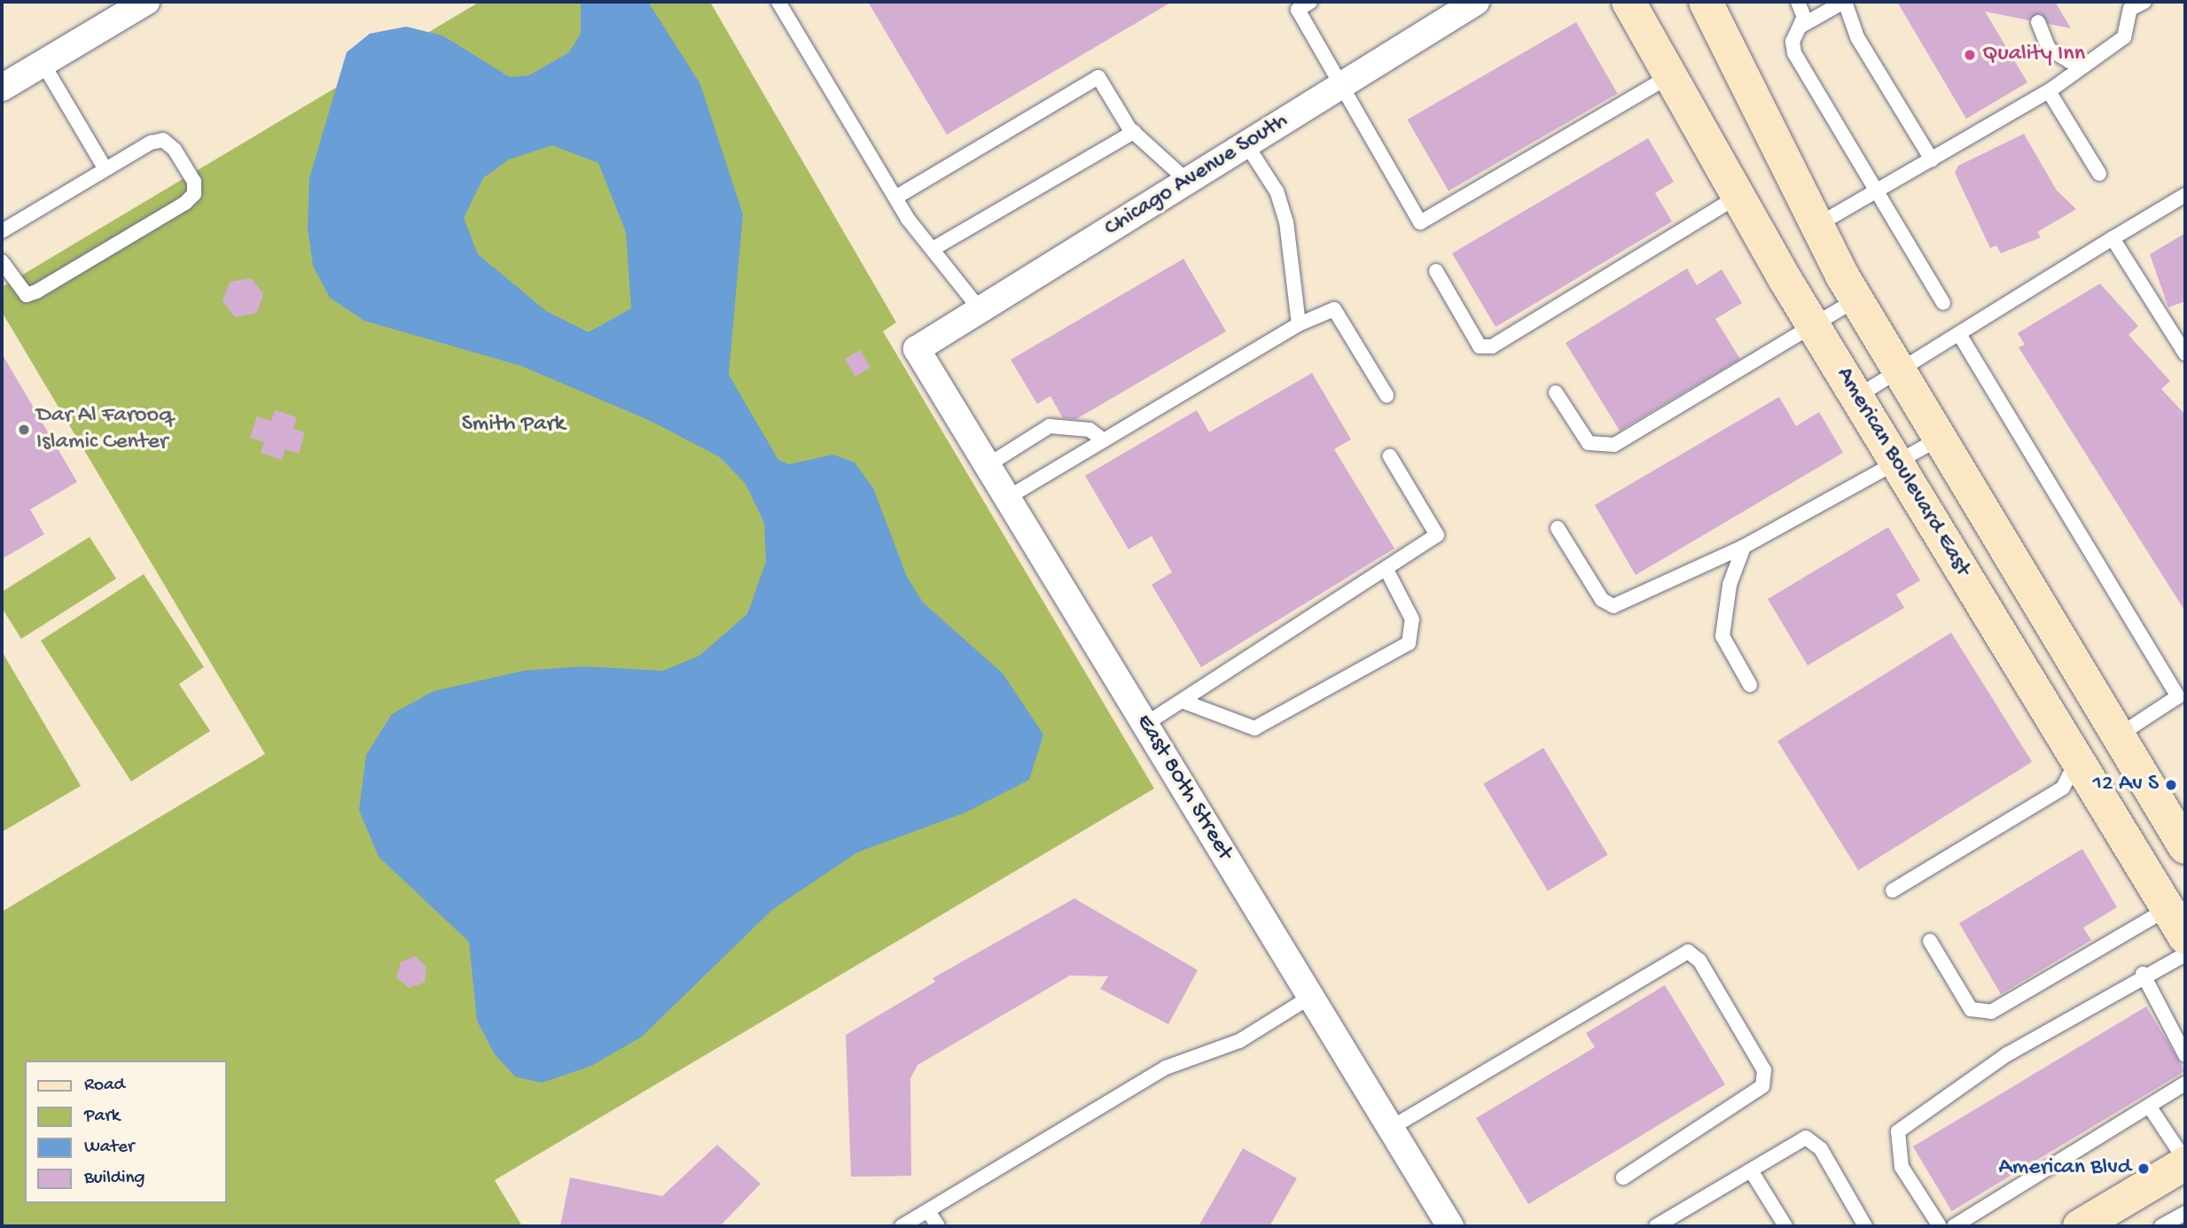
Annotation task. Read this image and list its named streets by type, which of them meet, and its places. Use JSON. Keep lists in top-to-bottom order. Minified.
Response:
{"streets":{"main road":["American Boulevard East"],"street":["Chicago Avenue South","East 80th Street"]},"crossings":[["Chicago Avenue South","East 80th Street"]],"parks":["Smith Park"],"places":["Quality Inn","Dar Al Farooq Islamic Center","12 Av S","American Blvd"],"legend":["Road","Park","Water","Building"]}
